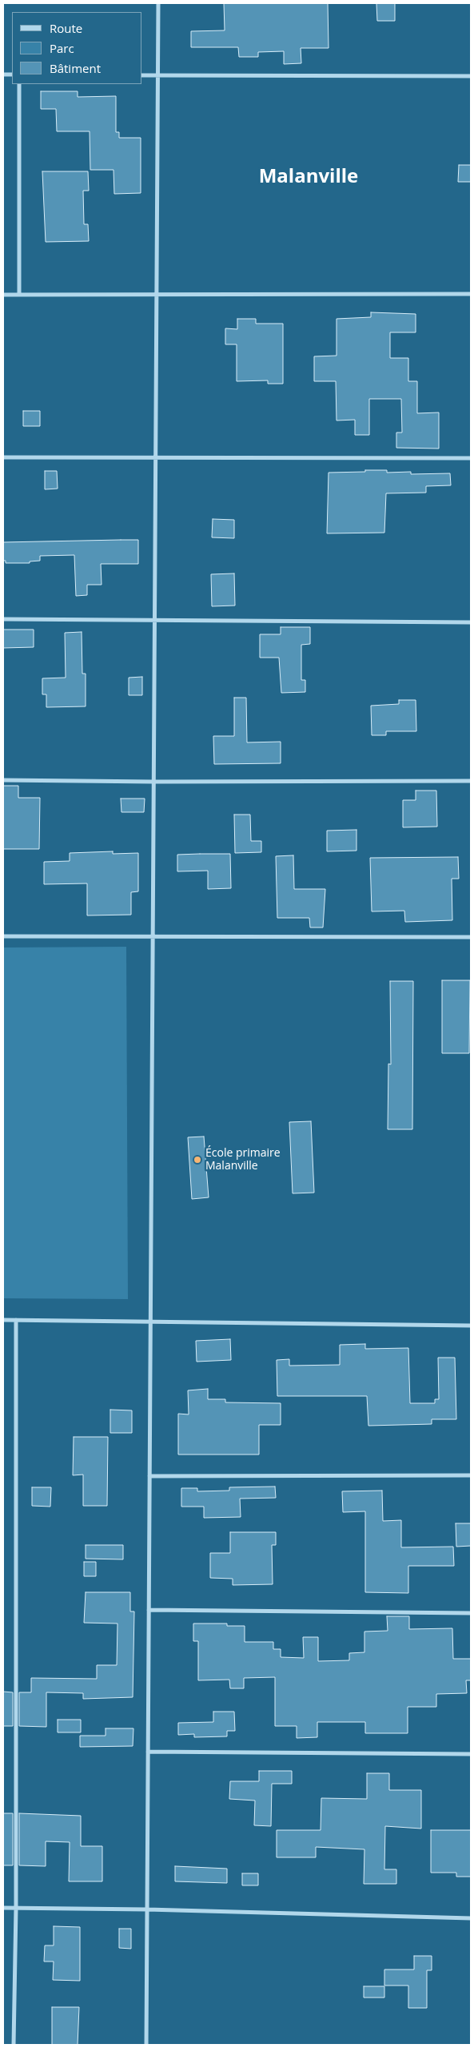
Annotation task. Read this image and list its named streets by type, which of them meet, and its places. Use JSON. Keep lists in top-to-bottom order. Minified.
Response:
{"districts":["Malanville"],"places":["École primaire Malanville"],"legend":["Route","Parc","Bâtiment"]}
